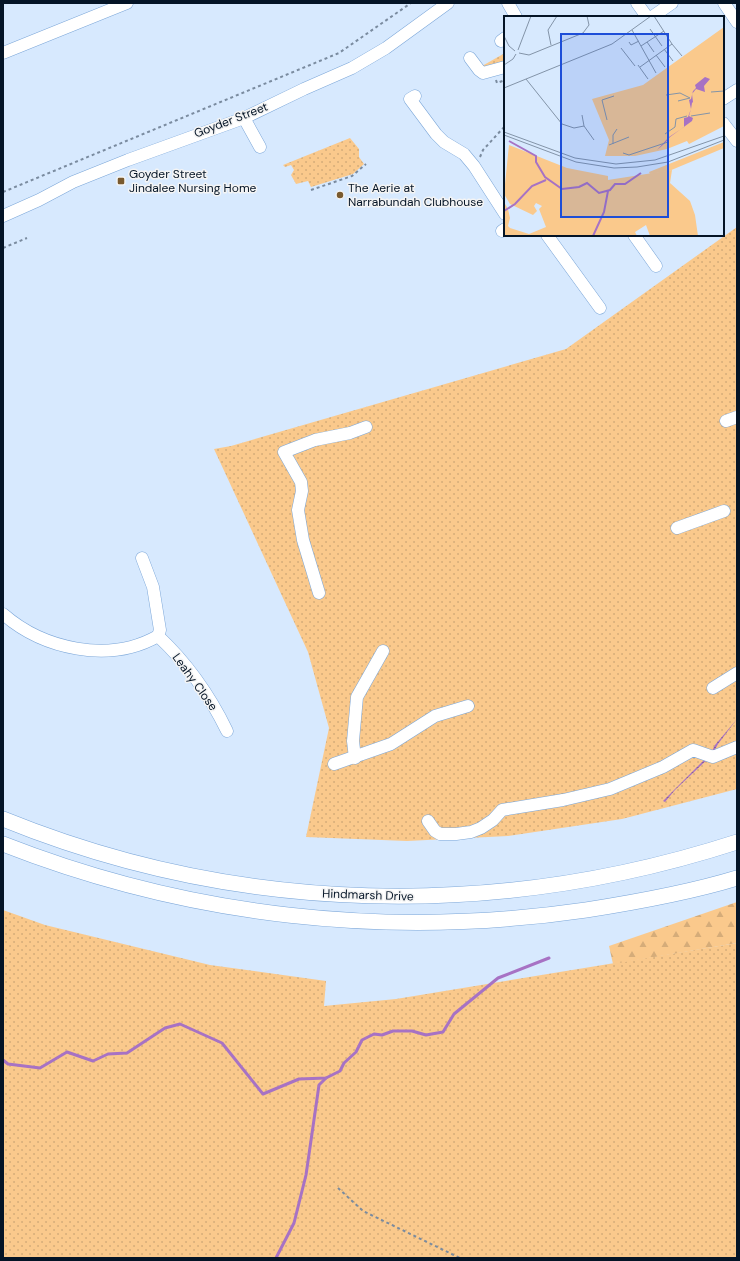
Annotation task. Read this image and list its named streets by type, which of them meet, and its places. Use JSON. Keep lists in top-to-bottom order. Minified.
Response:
{"streets":{"main road":["Hindmarsh Drive"],"street":["Goyder Street","Leahy Close"]},"places":{"transit":["Goyder Street Jindalee Nursing Home"],"other":["The Aerie at Narrabundah Clubhouse"]}}
